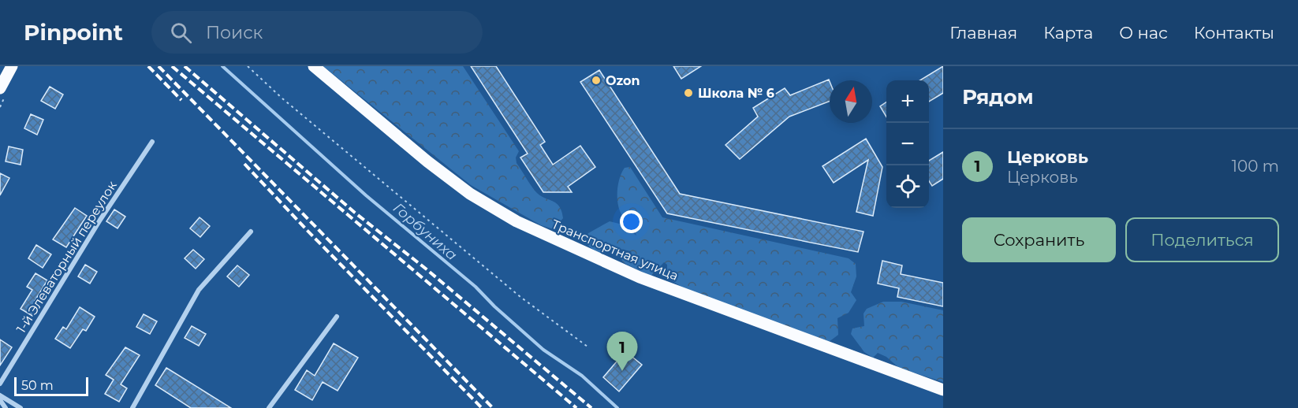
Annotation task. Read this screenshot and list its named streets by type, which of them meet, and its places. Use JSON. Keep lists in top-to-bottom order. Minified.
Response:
{"streets":{"main road":["Транспортная улица"],"street":["1-й Элеваторный переулок"]},"water":["Горбуниха"],"places":["Ozon","Школа № 6"],"scale_bar":"50 m","north":"top","page":{"header":"Pinpoint","search":"Поиск","nav":["Главная","Карта","О нас","Контакты"],"heading":"Рядом","map_buttons":["+","−"],"list":[{"mark":"1","name":"Церковь","note":"Церковь","value":"100 m"}],"buttons":["Сохранить","Поделиться"],"pins":"1","scale":"50 m"}}
